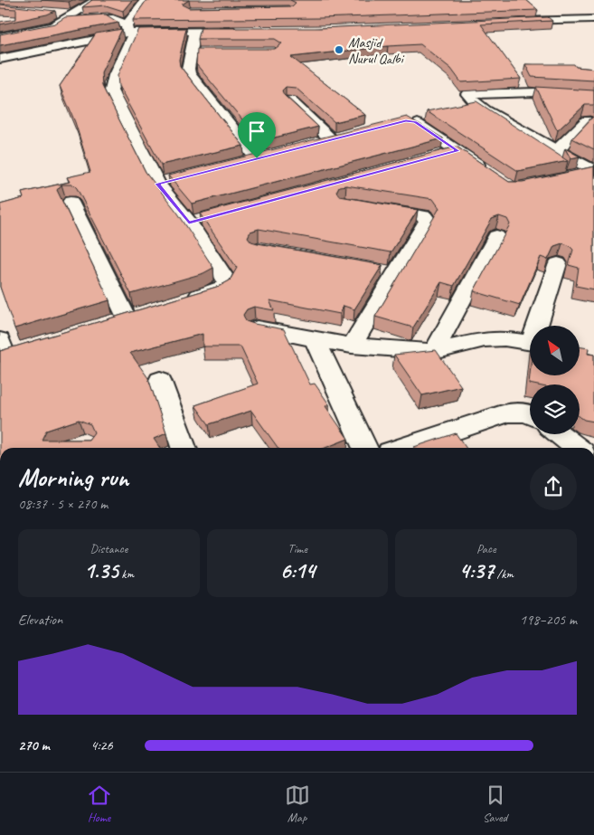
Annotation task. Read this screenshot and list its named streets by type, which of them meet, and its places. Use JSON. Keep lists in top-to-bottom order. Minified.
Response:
{"places":["Masjid Nurul Qalbi"],"north":"top left","page":{"heading":["Morning run","08:37 · 5 × 270 m"],"stats":[["Distance","1.35 km"],["Time","6:14"],["Pace","4:37 /km"]],"chart":["Elevation","198–205 m"],"list":[{"name":"270 m","note":"4:26"}],"tabs":["Home","Map","Saved"]}}
